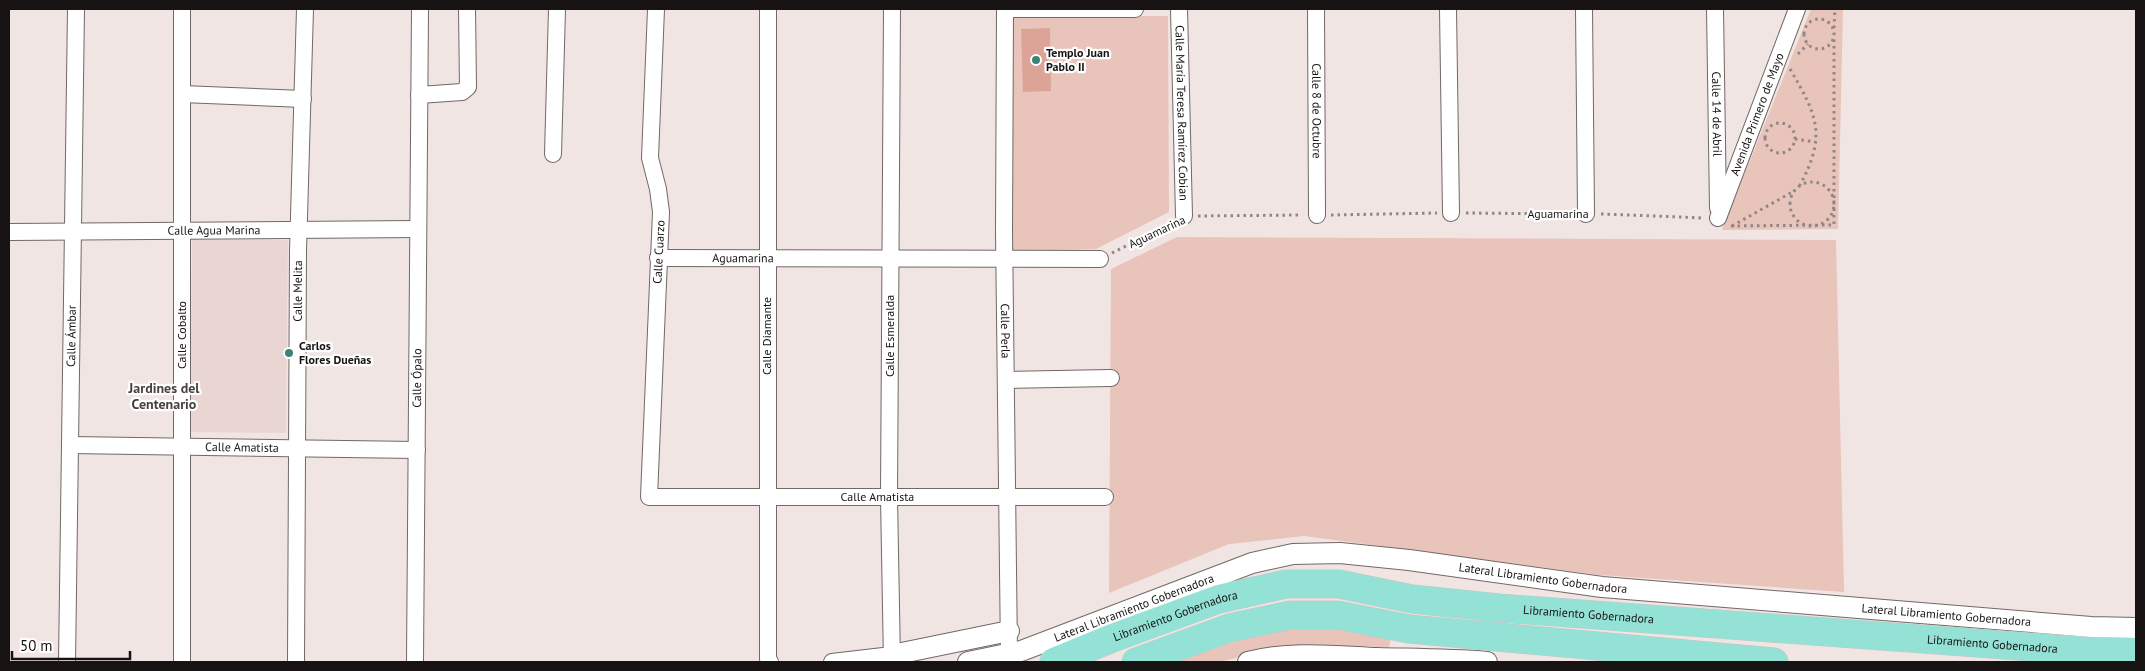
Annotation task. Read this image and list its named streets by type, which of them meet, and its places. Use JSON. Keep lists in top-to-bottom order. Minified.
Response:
{"streets":{"highway":["Libramiento Gobernadora"],"street":["Calle 8 de Octubre","Calle María Teresa Ramírez Cobian","Calle 14 de Abril","Avenida Primero de Mayo","Aguamarina","Calle Agua Marina","Calle Cuarzo","Calle Melita","Calle Perla","Calle Ámbar","Calle Cobalto","Calle Diamante","Calle Esmeralda","Calle Ópalo","Calle Amatista","Lateral Libramiento Gobernadora"]},"crossings":[["Calle 8 de Octubre","Aguamarina"],["Calle María Teresa Ramírez Cobian","Aguamarina"],["Calle 14 de Abril","Avenida Primero de Mayo"],["Calle 14 de Abril","Aguamarina"],["Avenida Primero de Mayo","Aguamarina"],["Aguamarina","Calle Cuarzo"],["Aguamarina","Calle Perla"],["Aguamarina","Calle Diamante"],["Aguamarina","Calle Esmeralda"],["Calle Agua Marina","Calle Melita"],["Calle Agua Marina","Calle Ámbar"],["Calle Agua Marina","Calle Cobalto"],["Calle Agua Marina","Calle Ópalo"],["Calle Cuarzo","Calle Amatista"],["Calle Melita","Calle Amatista"],["Calle Perla","Calle Amatista"],["Calle Perla","Lateral Libramiento Gobernadora"],["Calle Ámbar","Calle Amatista"],["Calle Cobalto","Calle Amatista"],["Calle Diamante","Calle Amatista"],["Calle Esmeralda","Calle Amatista"],["Calle Ópalo","Calle Amatista"]],"districts":["Jardines del Centenario"],"places":["Templo Juan Pablo II","Carlos Flores Dueñas"],"scale_bar":"50 m"}
